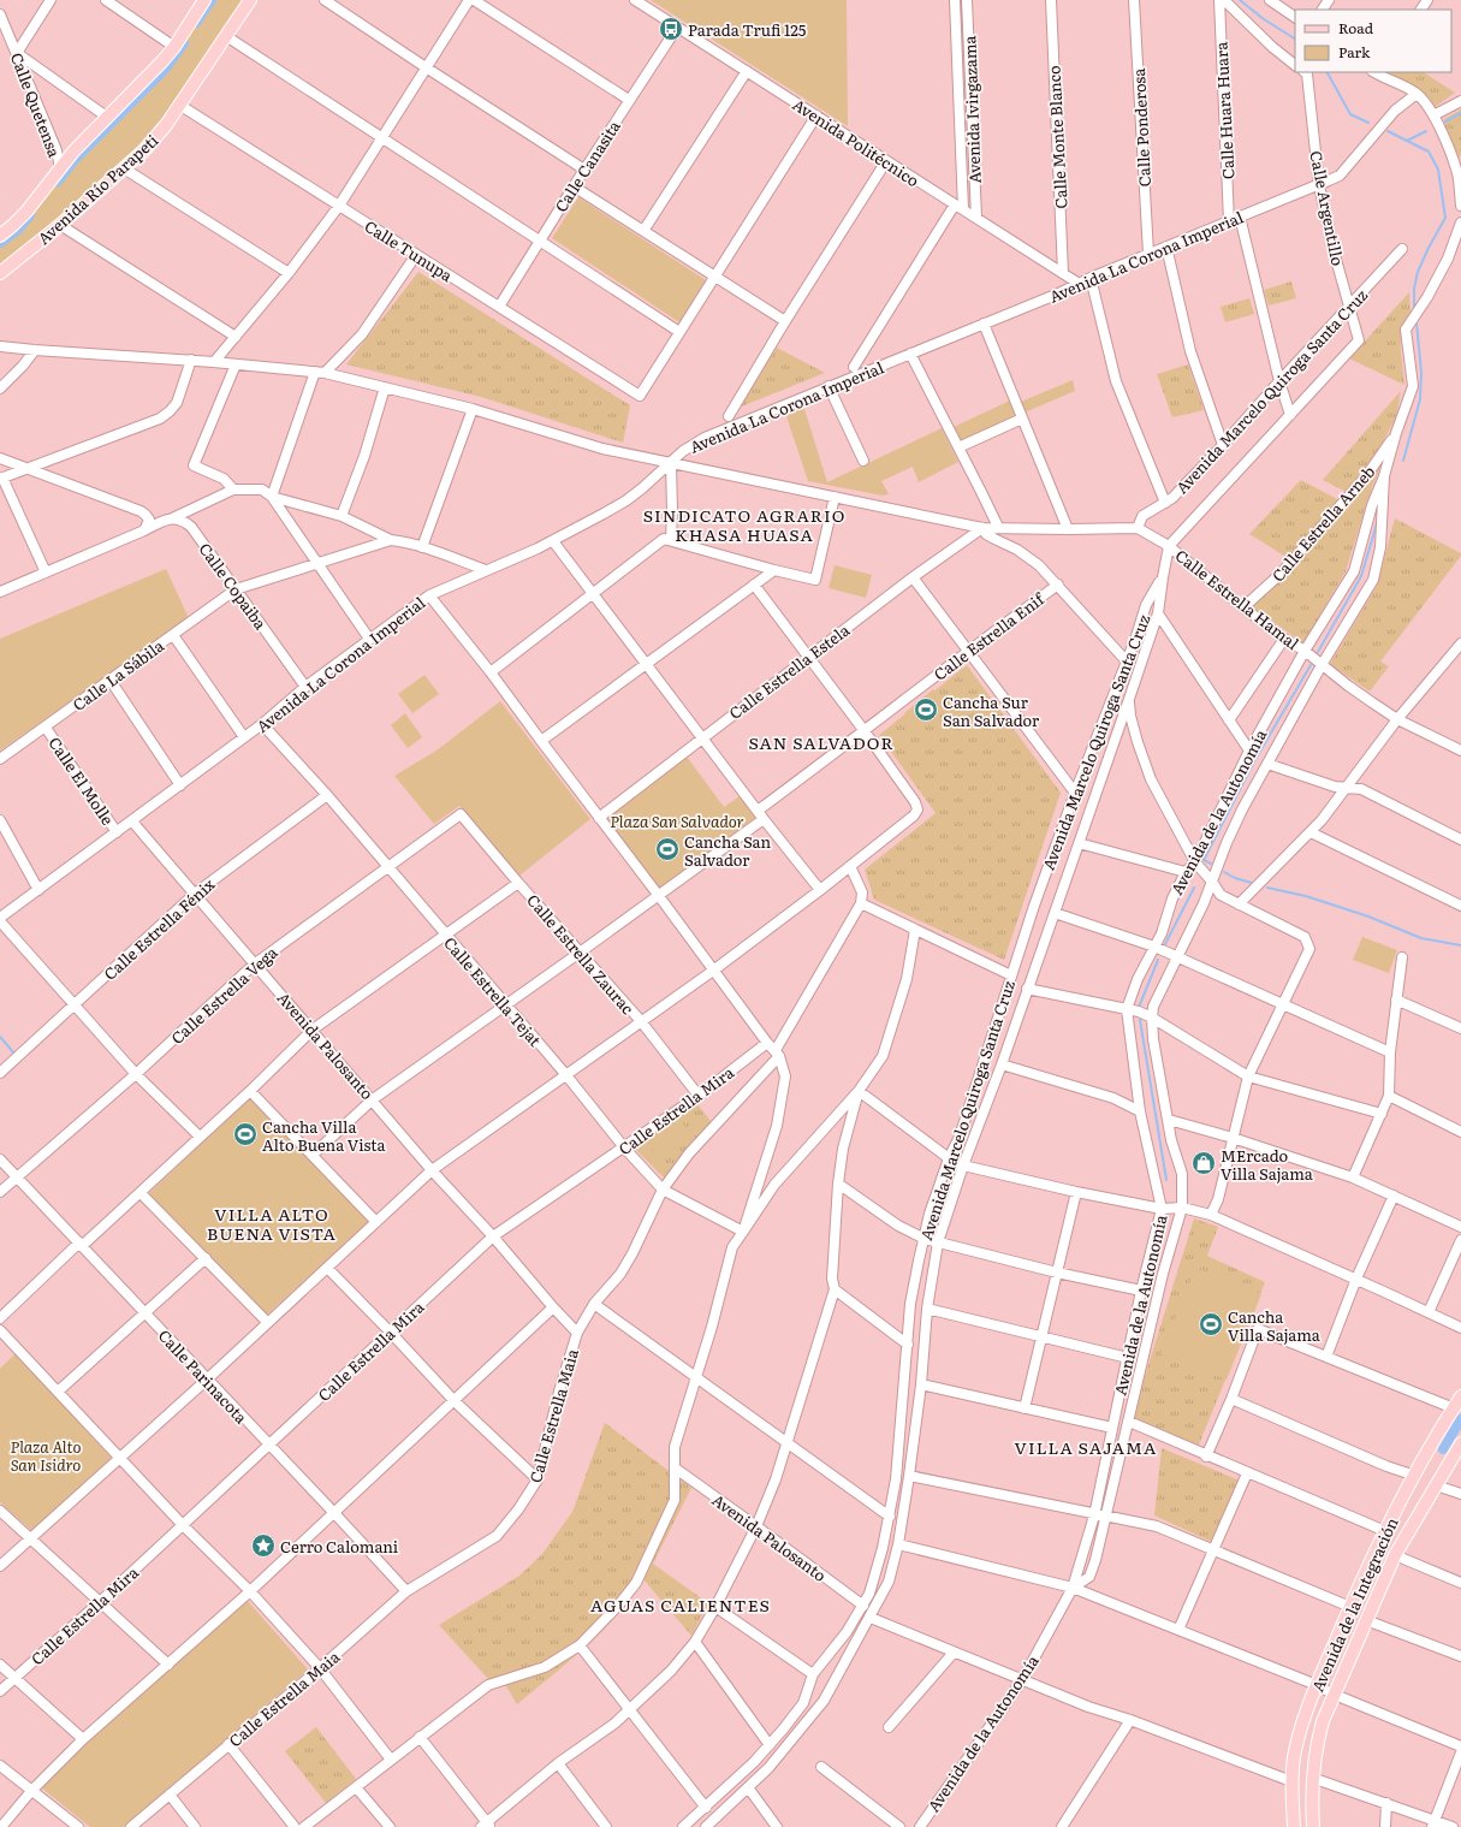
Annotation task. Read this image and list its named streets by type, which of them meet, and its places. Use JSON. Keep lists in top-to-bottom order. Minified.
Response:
{"streets":{"main road":["Avenida Río Parapeti","Avenida de la Integración"],"street":["Calle Quetensa","Avenida Ivirgazama","Calle Huara Huara","Calle Ponderosa","Calle Monte Blanco","Avenida Politécnico","Calle Canasita","Calle Argentillo","Calle Tunupa","Avenida La Corona Imperial","Avenida Marcelo Quiroga Santa Cruz","Calle Estrella Arneb","Calle Copaiba","Calle Estrella Hamal","Calle Estrella Enif","Calle Estrella Estela","Calle La Sábila","Calle El Molle","Avenida de la Autonomía","Calle Estrella Fénix","Calle Estrella Zaurac","Calle Estrella Tejat","Calle Estrella Vega","Avenida Palosanto","Calle Estrella Mira","Calle Parinacota","Calle Estrella Maia"]},"crossings":[["Calle Quetensa","Avenida Río Parapeti"],["Avenida Ivirgazama","Avenida Politécnico"],["Calle Huara Huara","Avenida La Corona Imperial"],["Calle Ponderosa","Avenida La Corona Imperial"],["Calle Monte Blanco","Avenida Politécnico"],["Avenida Politécnico","Calle Canasita"],["Avenida Politécnico","Avenida La Corona Imperial"],["Calle Canasita","Calle Tunupa"],["Avenida Río Parapeti","Calle Tunupa"],["Calle Argentillo","Avenida La Corona Imperial"],["Calle Argentillo","Avenida Marcelo Quiroga Santa Cruz"],["Avenida La Corona Imperial","Calle Copaiba"],["Avenida La Corona Imperial","Calle El Molle"],["Avenida La Corona Imperial","Calle Estrella Tejat"],["Avenida La Corona Imperial","Avenida Palosanto"],["Avenida Marcelo Quiroga Santa Cruz","Calle Estrella Hamal"],["Avenida Marcelo Quiroga Santa Cruz","Avenida Palosanto"],["Calle Estrella Arneb","Calle Estrella Hamal"],["Calle Copaiba","Calle La Sábila"],["Calle Estrella Hamal","Avenida de la Autonomía"],["Calle Estrella Enif","Calle Estrella Zaurac"],["Calle Estrella Enif","Calle Estrella Tejat"],["Calle Estrella Enif","Avenida Palosanto"],["Calle La Sábila","Calle El Molle"],["Calle Estrella Fénix","Calle Estrella Tejat"],["Calle Estrella Fénix","Avenida Palosanto"],["Calle Estrella Zaurac","Calle Estrella Vega"],["Calle Estrella Zaurac","Calle Estrella Mira"],["Calle Estrella Tejat","Calle Estrella Vega"],["Calle Estrella Tejat","Calle Estrella Mira"],["Calle Estrella Tejat","Calle Estrella Maia"],["Calle Estrella Vega","Avenida Palosanto"],["Calle Estrella Vega","Calle Parinacota"],["Avenida Palosanto","Calle Estrella Mira"],["Avenida Palosanto","Calle Estrella Maia"],["Calle Estrella Mira","Calle Parinacota"],["Calle Parinacota","Calle Estrella Maia"]],"districts":["SINDICATO AGRARIO KHASA HUASA","SAN SALVADOR","VILLA ALTO BUENA VISTA","VILLA SAJAMA","AGUAS CALIENTES"],"parks":["Plaza San Salvador","Plaza Alto San Isidro"],"places":{"bus stop":["Parada Trufi 125"],"sports":["Cancha Sur San Salvador","Cancha San Salvador","Cancha Villa Alto Buena Vista","Cancha Villa Sajama"],"shop":["MErcado Villa Sajama"],"place":["Cerro Calomani"]},"legend":["Road","Park"]}
